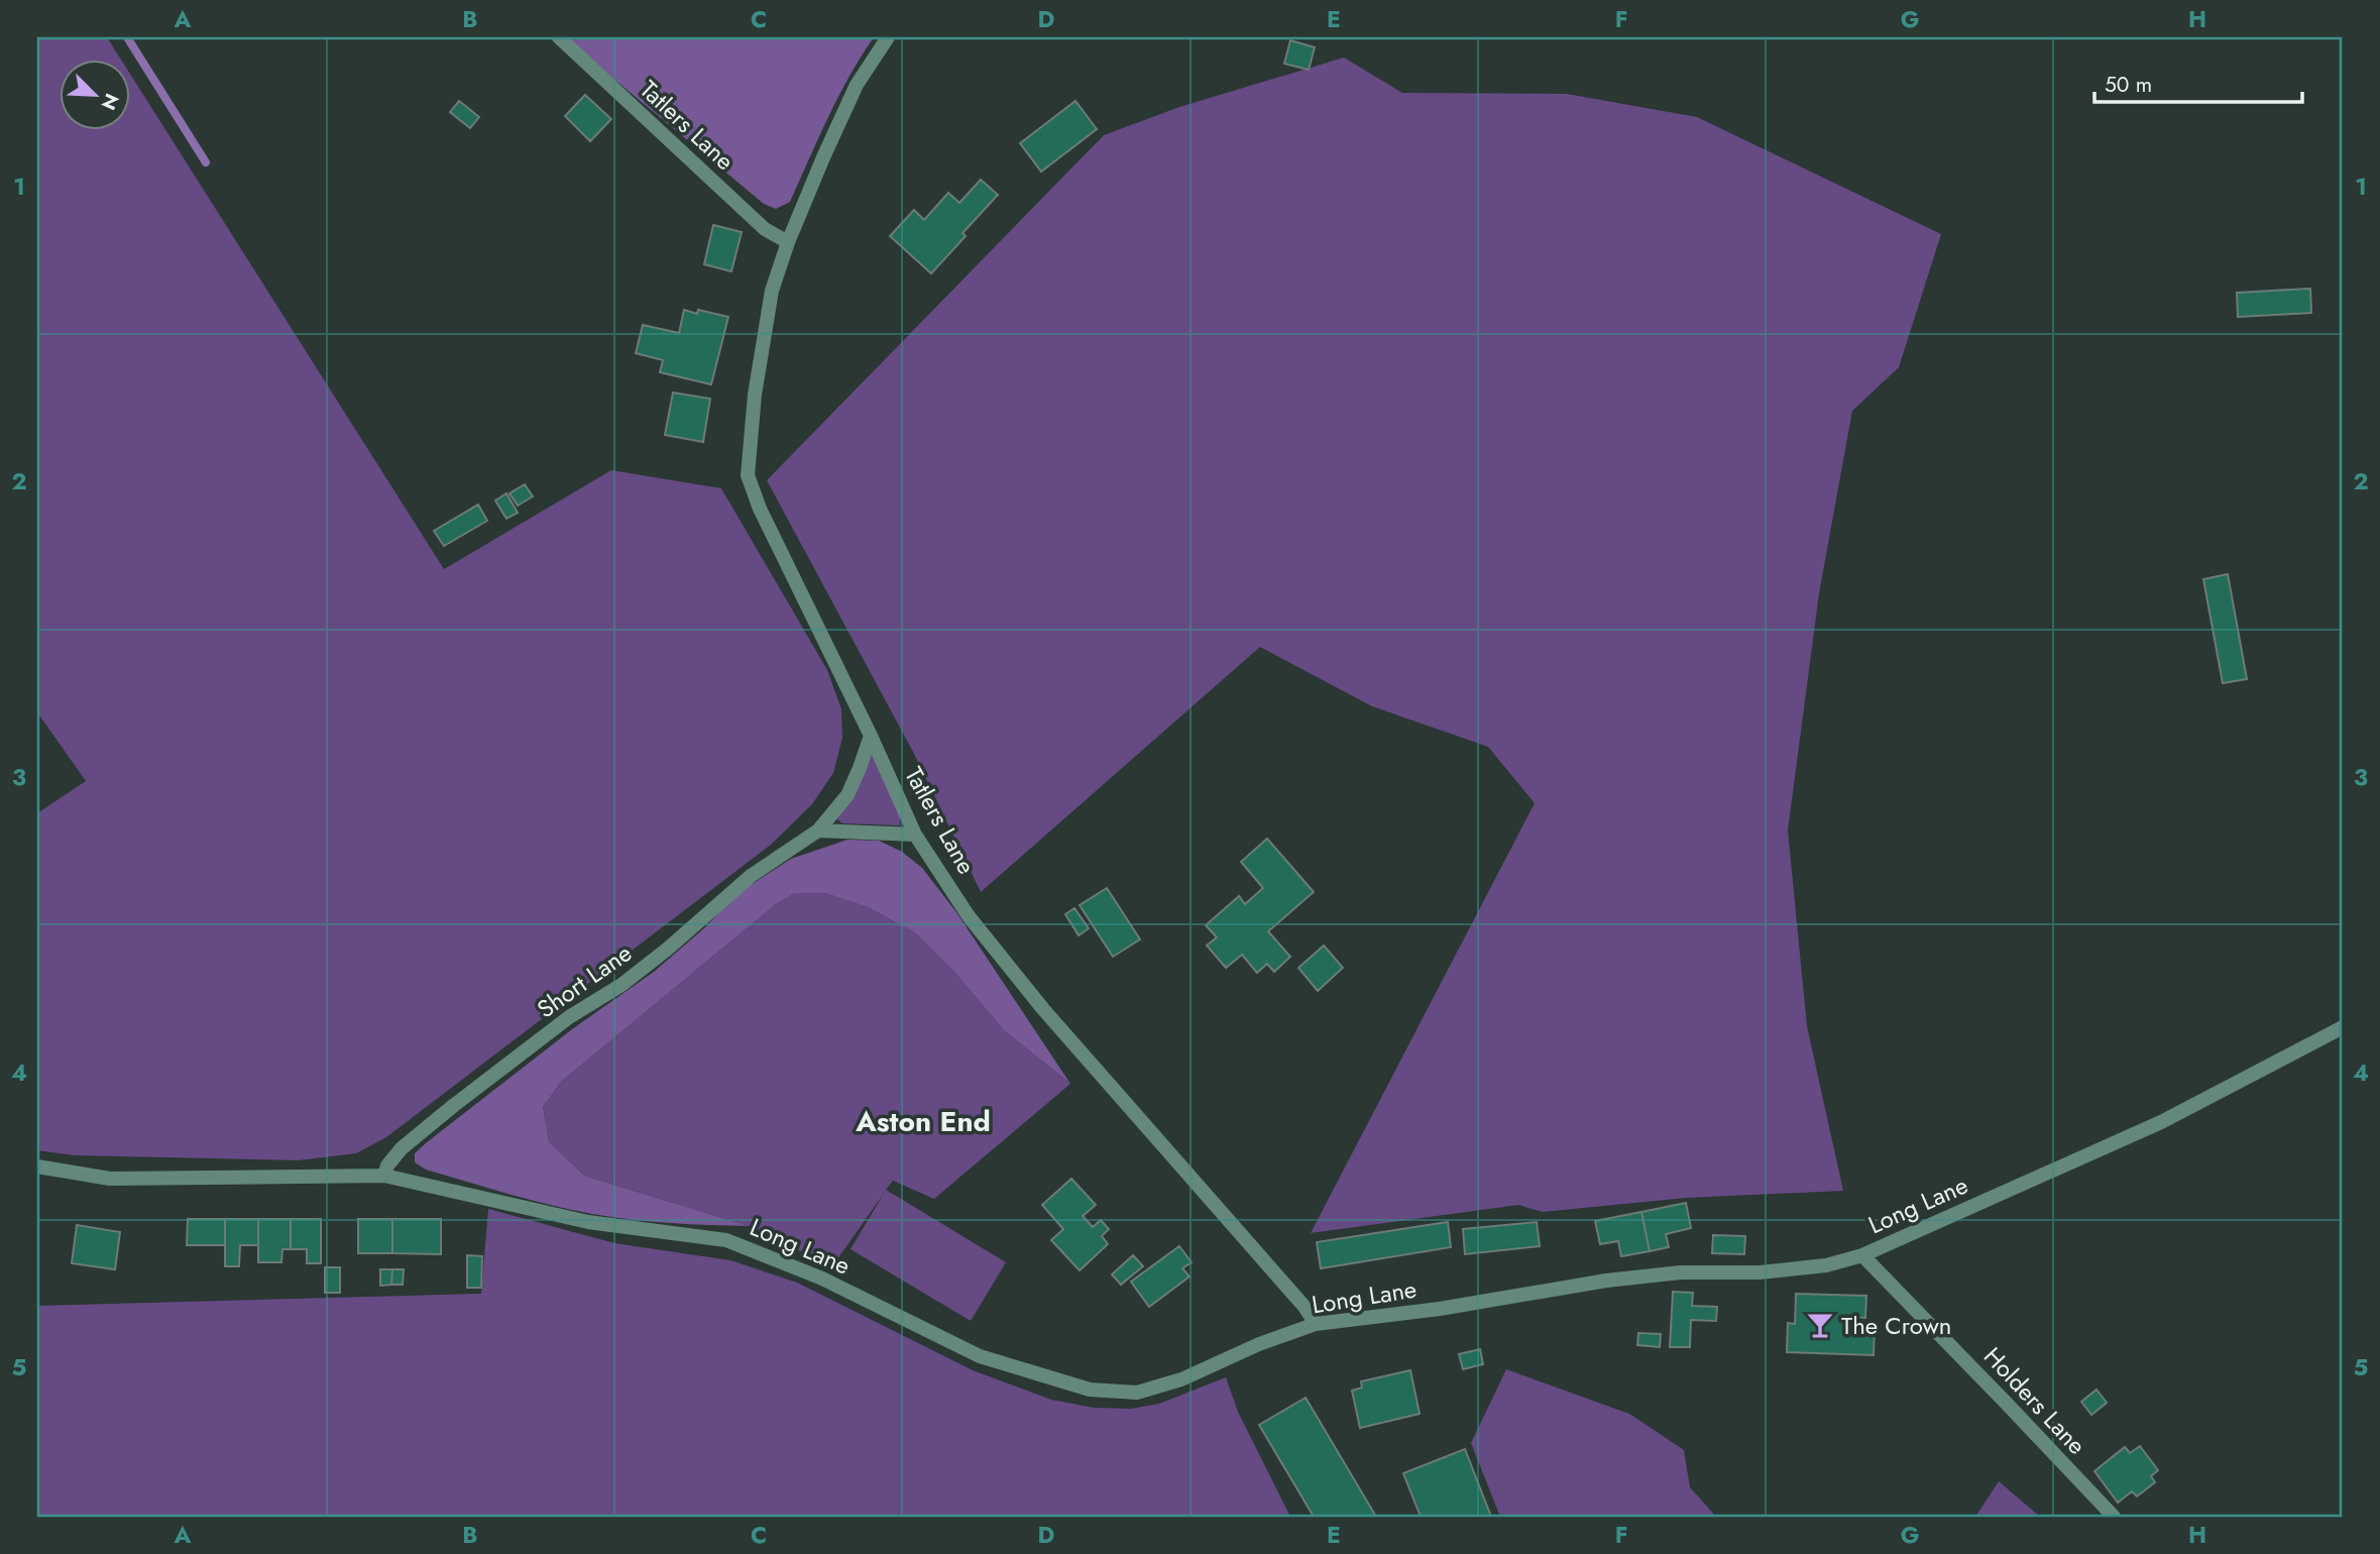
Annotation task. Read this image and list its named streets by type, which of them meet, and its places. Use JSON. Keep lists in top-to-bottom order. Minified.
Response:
{"streets":{"street":["Tatlers Lane","Short Lane","Long Lane","Holders Lane"]},"crossings":[["Tatlers Lane","Short Lane"],["Tatlers Lane","Long Lane"],["Short Lane","Long Lane"],["Long Lane","Holders Lane"]],"districts":["Aston End"],"places":{"bar":["The Crown"]},"scale_bar":"50 m","north":"bottom right","grid":{"columns":["A","B","C","D","E","F","G","H"],"rows":["1","2","3","4","5"]}}
